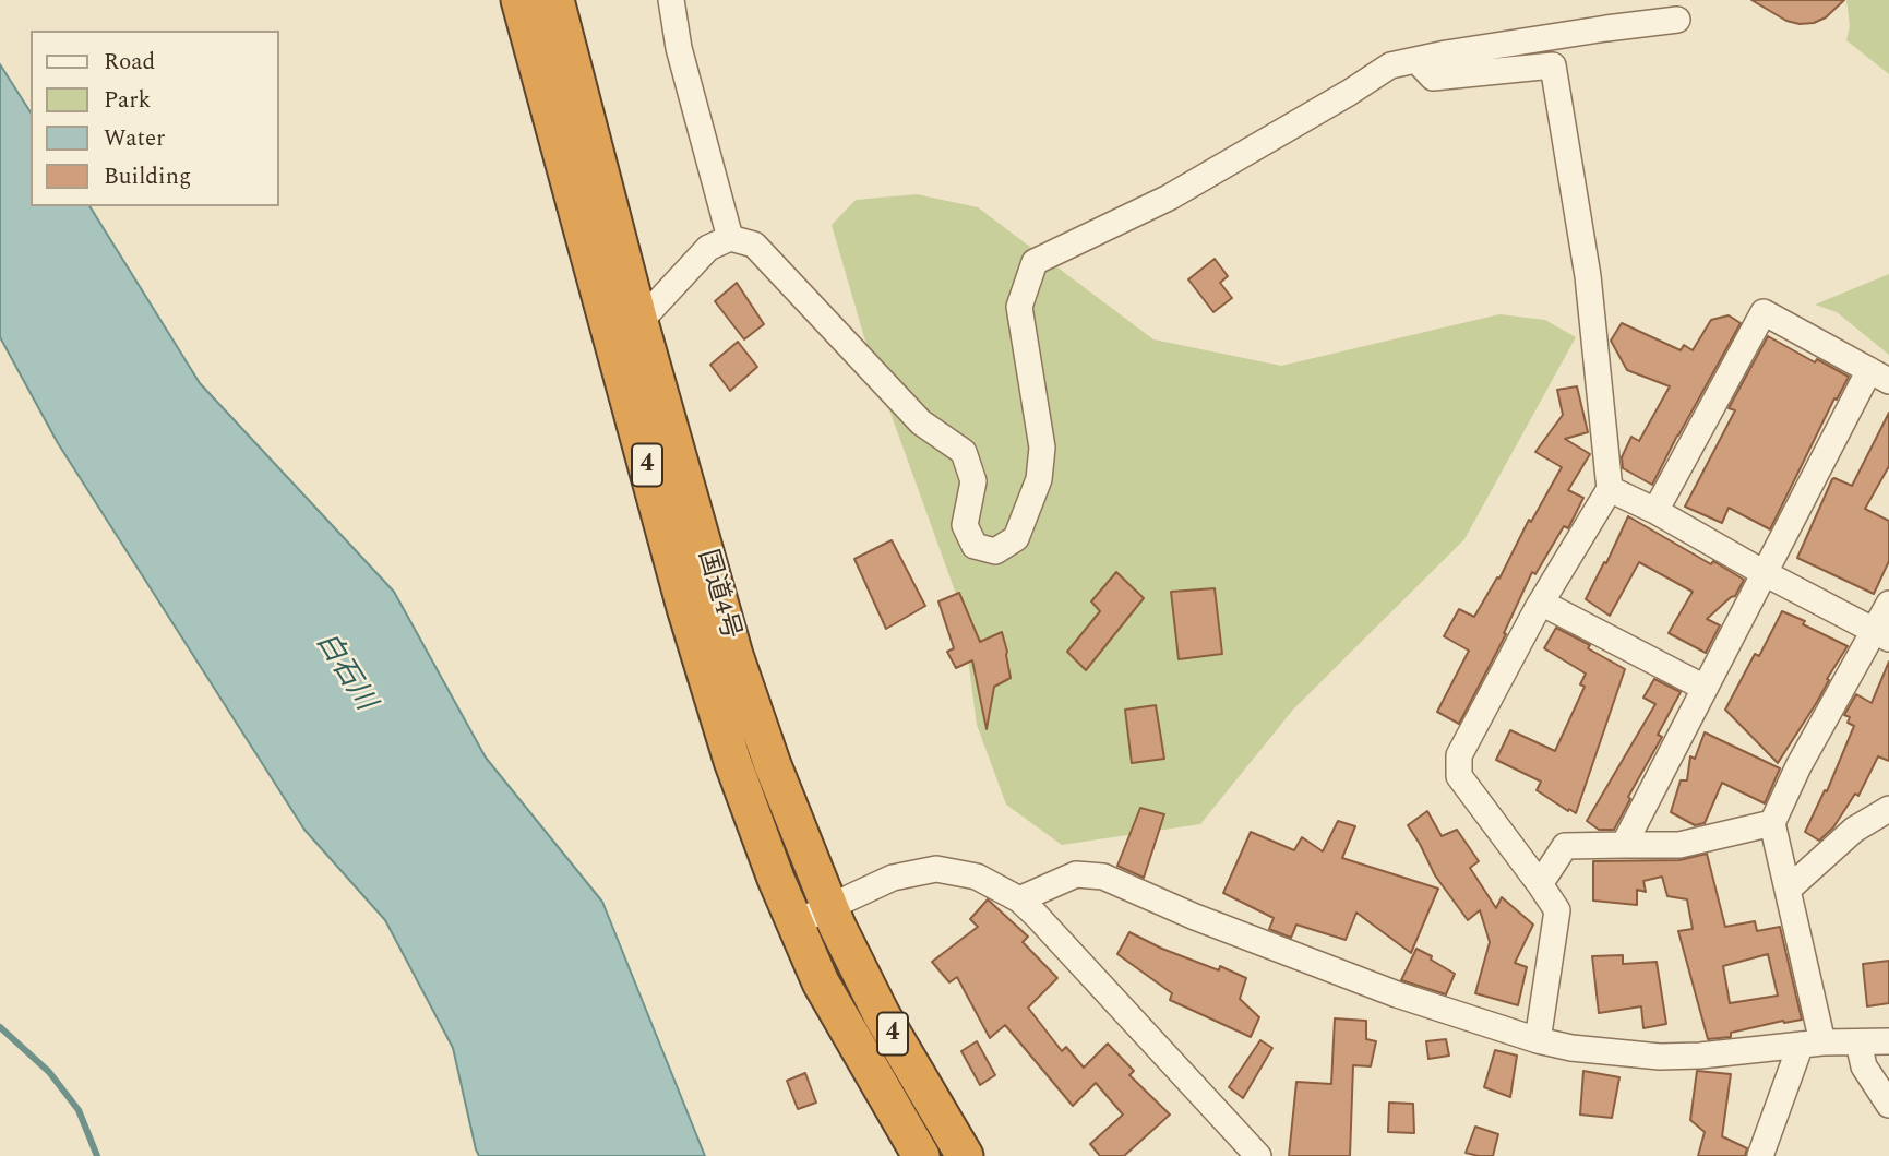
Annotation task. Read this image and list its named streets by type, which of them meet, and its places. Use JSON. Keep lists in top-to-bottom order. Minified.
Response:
{"streets":{"highway":["4","国道4号"]},"water":["白石川"],"legend":["Road","Park","Water","Building"]}
